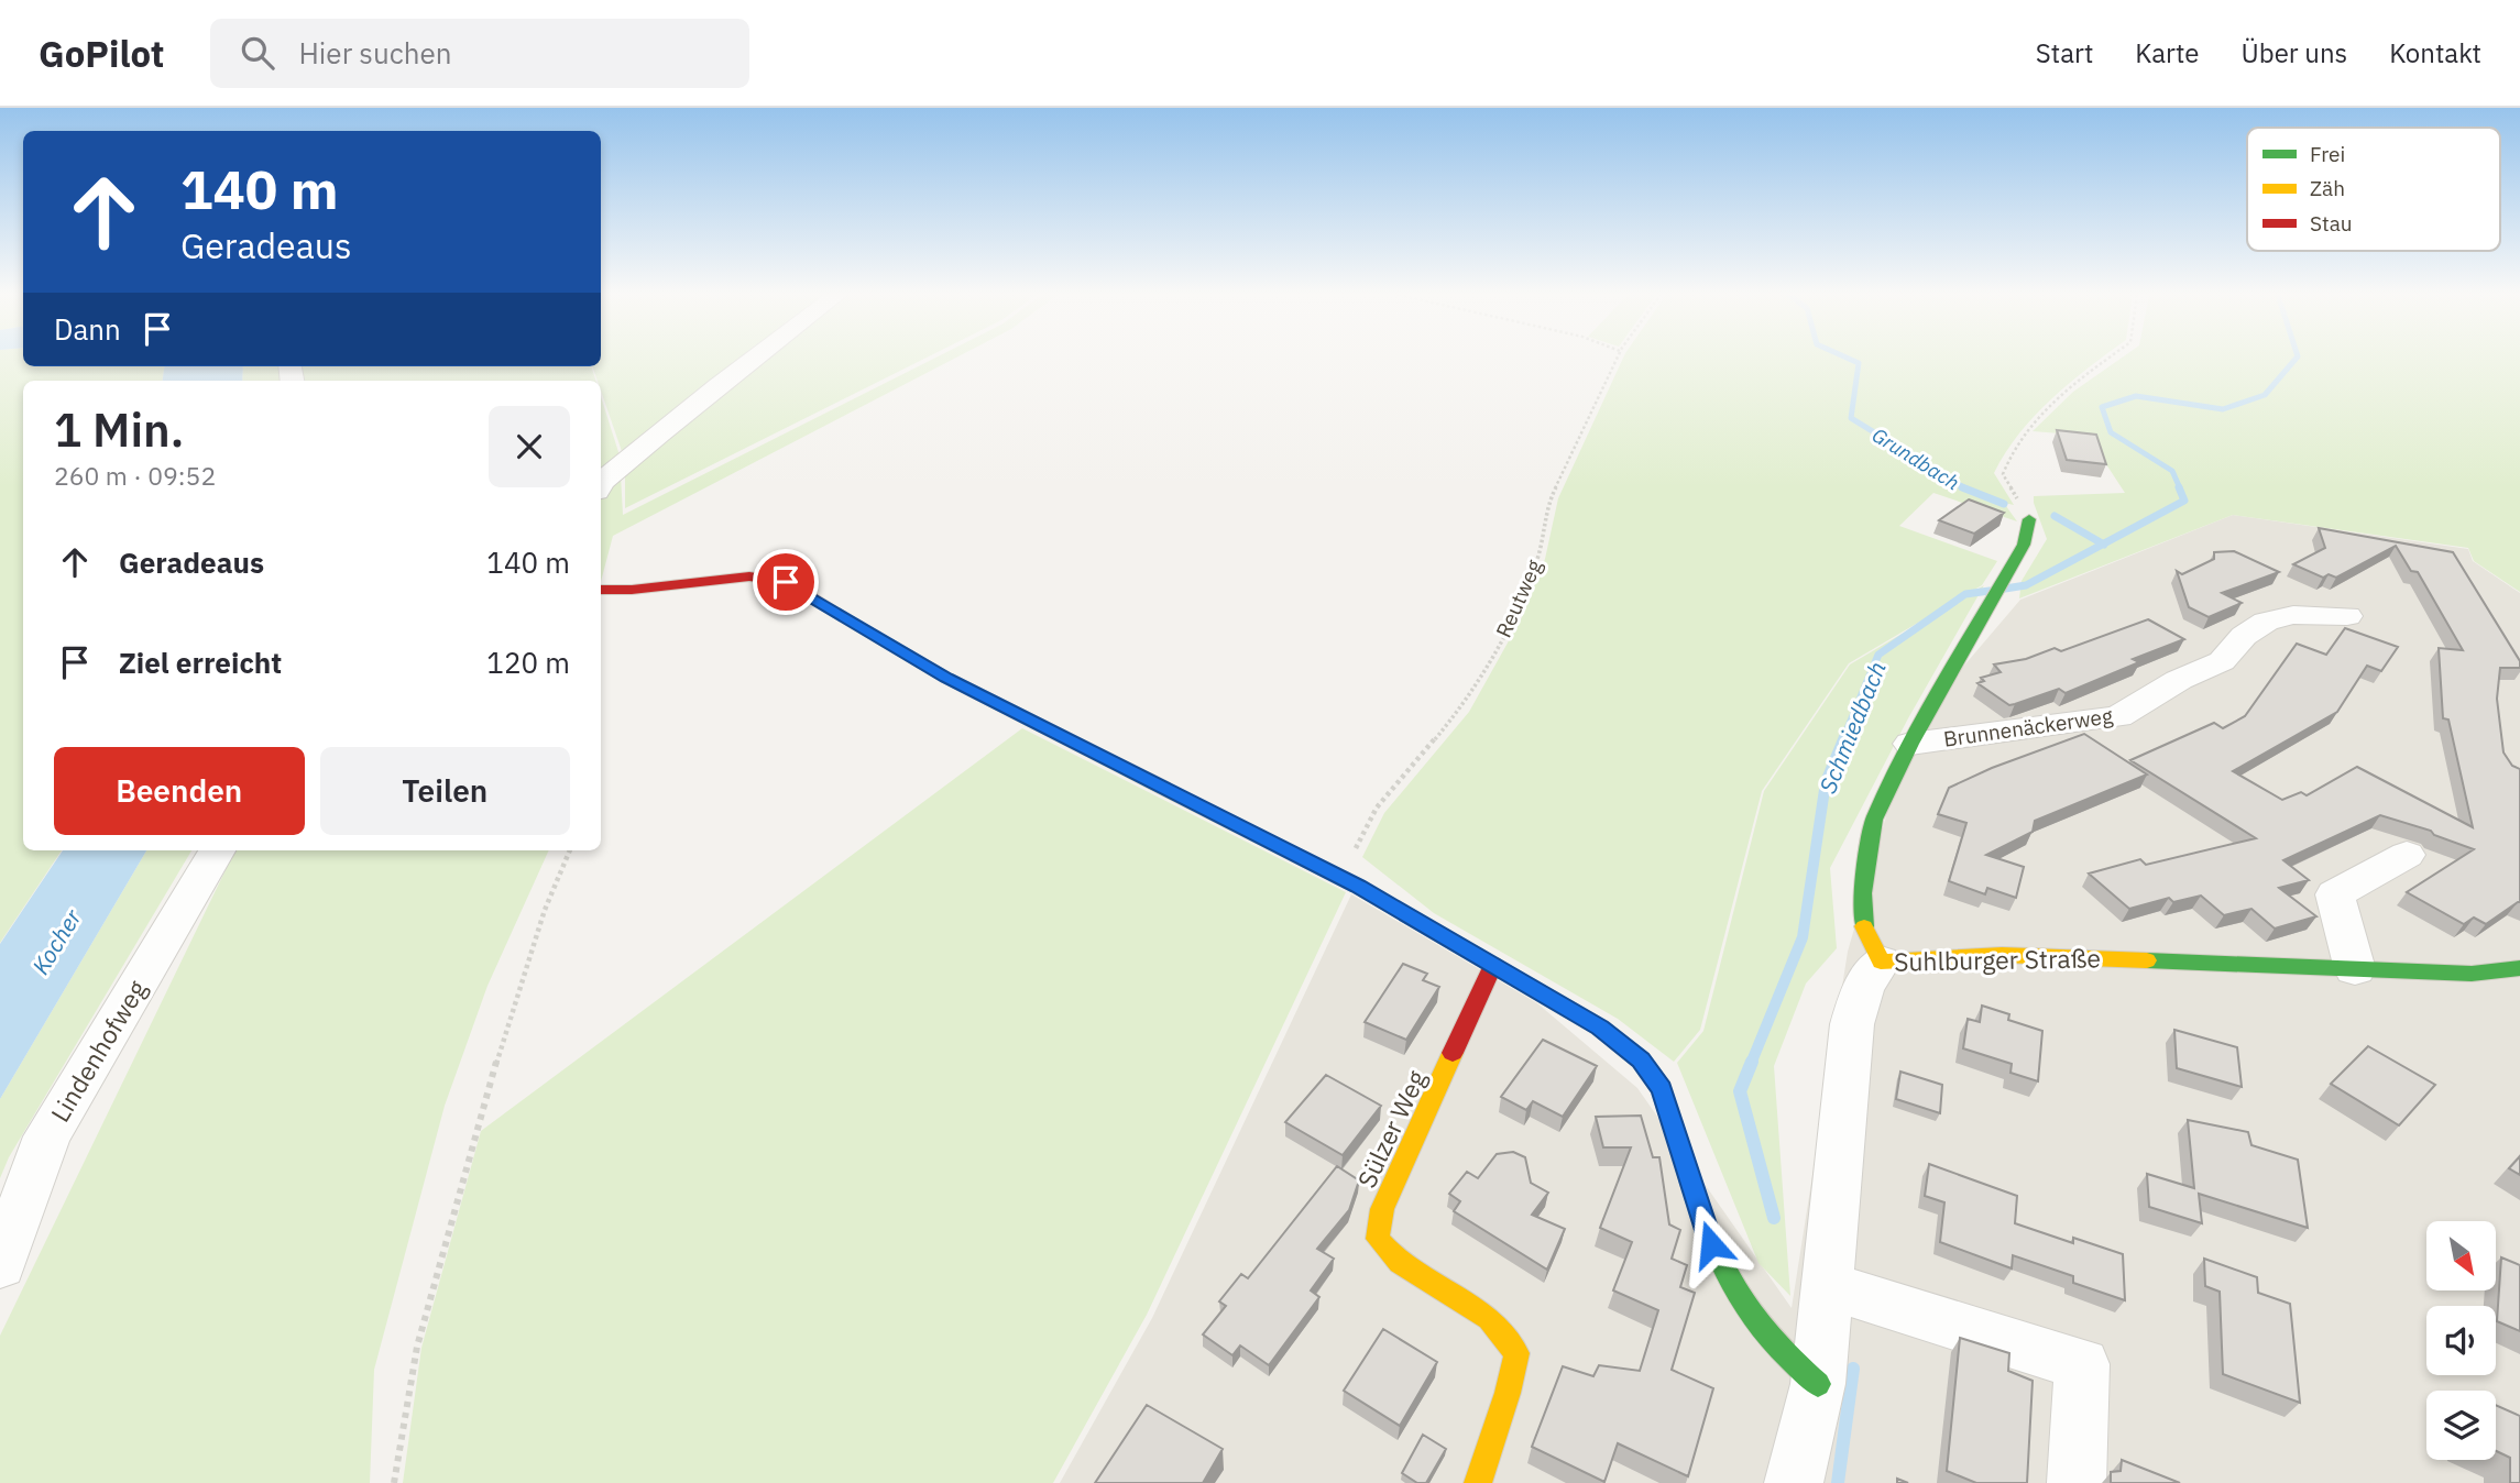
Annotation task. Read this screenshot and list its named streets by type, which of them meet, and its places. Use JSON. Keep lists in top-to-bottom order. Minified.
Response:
{"streets":{"street":["Brunnenäckerweg","Suhlburger Straße","Lindenhofweg","Sülzer Weg"],"path":["Reutweg"]},"water":["Grundbach","Schmiedbach","Kocher"],"legend":["Frei","Zäh","Stau"],"north":"bottom right","page":{"header":"GoPilot","search":"Hier suchen","nav":["Start","Karte","Über uns","Kontakt"],"turn":["140 m","Geradeaus"],"then":"Dann","heading":["1 Min.","260 m · 09:52"],"list":[{"name":"Geradeaus","value":"140 m"},{"name":"Ziel erreicht","value":"120 m"}],"buttons":["Beenden","Teilen"]}}
